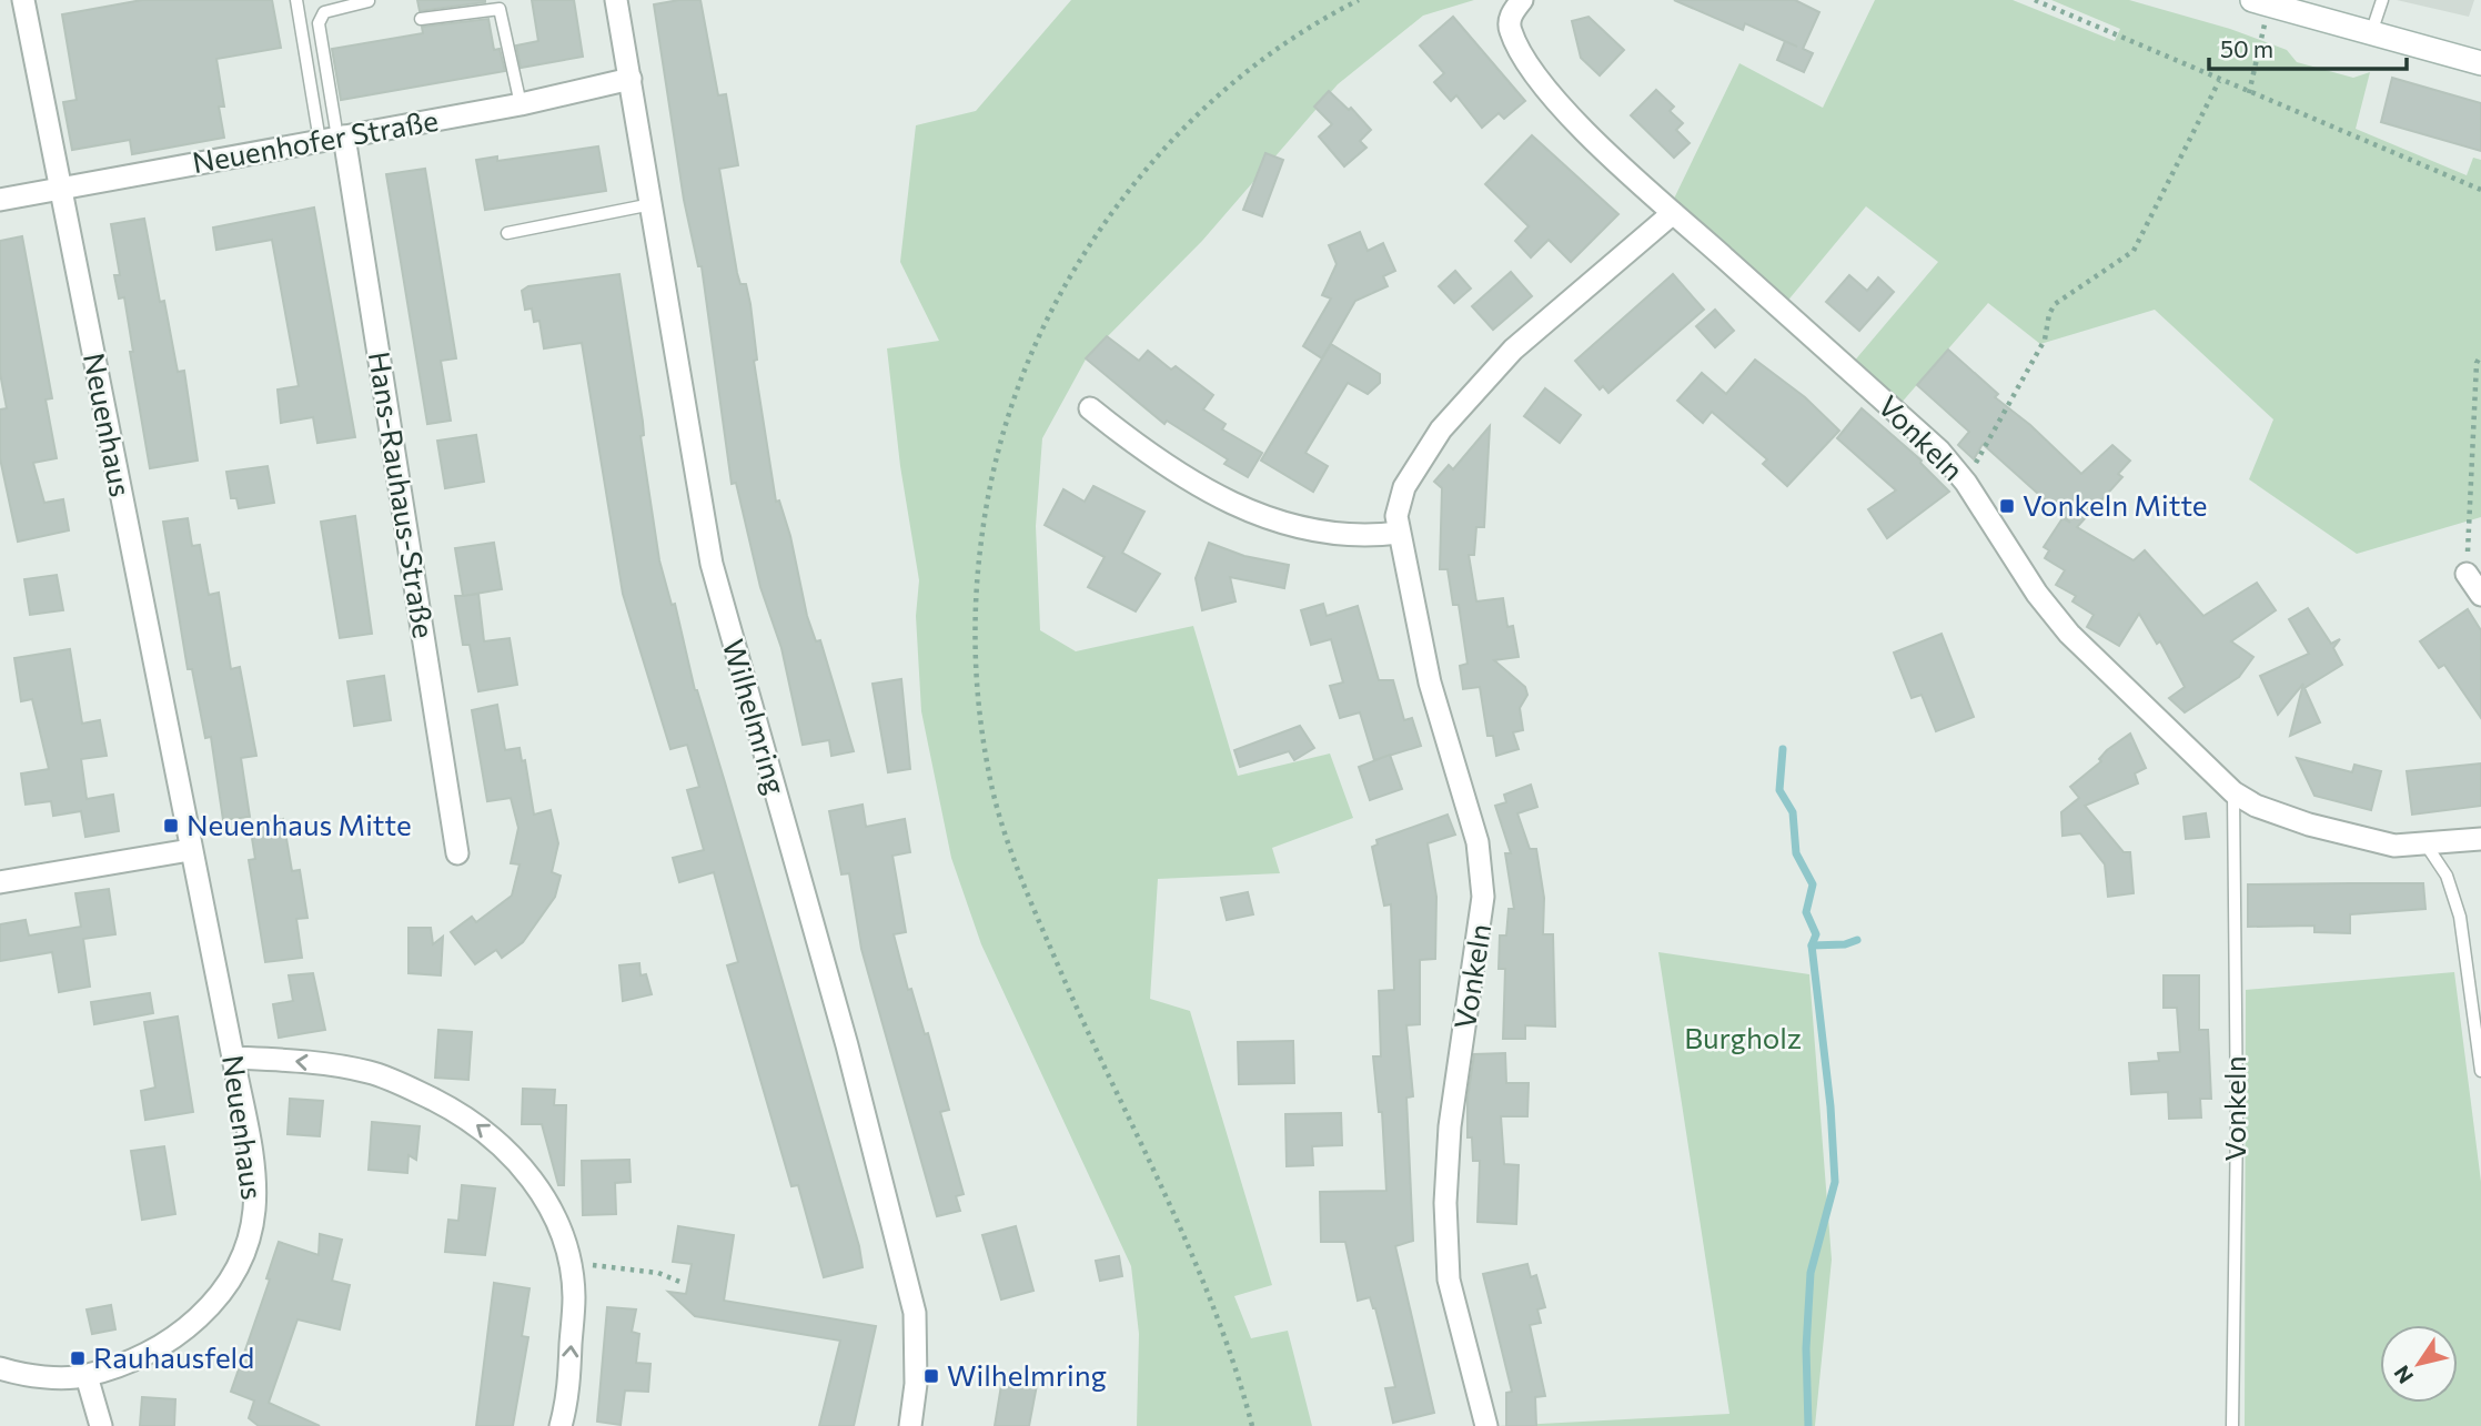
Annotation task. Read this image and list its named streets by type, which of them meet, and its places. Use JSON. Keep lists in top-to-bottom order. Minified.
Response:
{"streets":{"street":["Neuenhofer Straße","Neuenhaus","Vonkeln","Hans-Rauhaus-Straße","Wilhelmring"]},"crossings":[["Neuenhofer Straße","Neuenhaus"],["Neuenhofer Straße","Hans-Rauhaus-Straße"],["Neuenhofer Straße","Wilhelmring"]],"parks":["Burgholz"],"places":{"transit":["Vonkeln Mitte","Neuenhaus Mitte","Rauhausfeld","Wilhelmring"]},"scale_bar":"50 m","north":"bottom left"}
